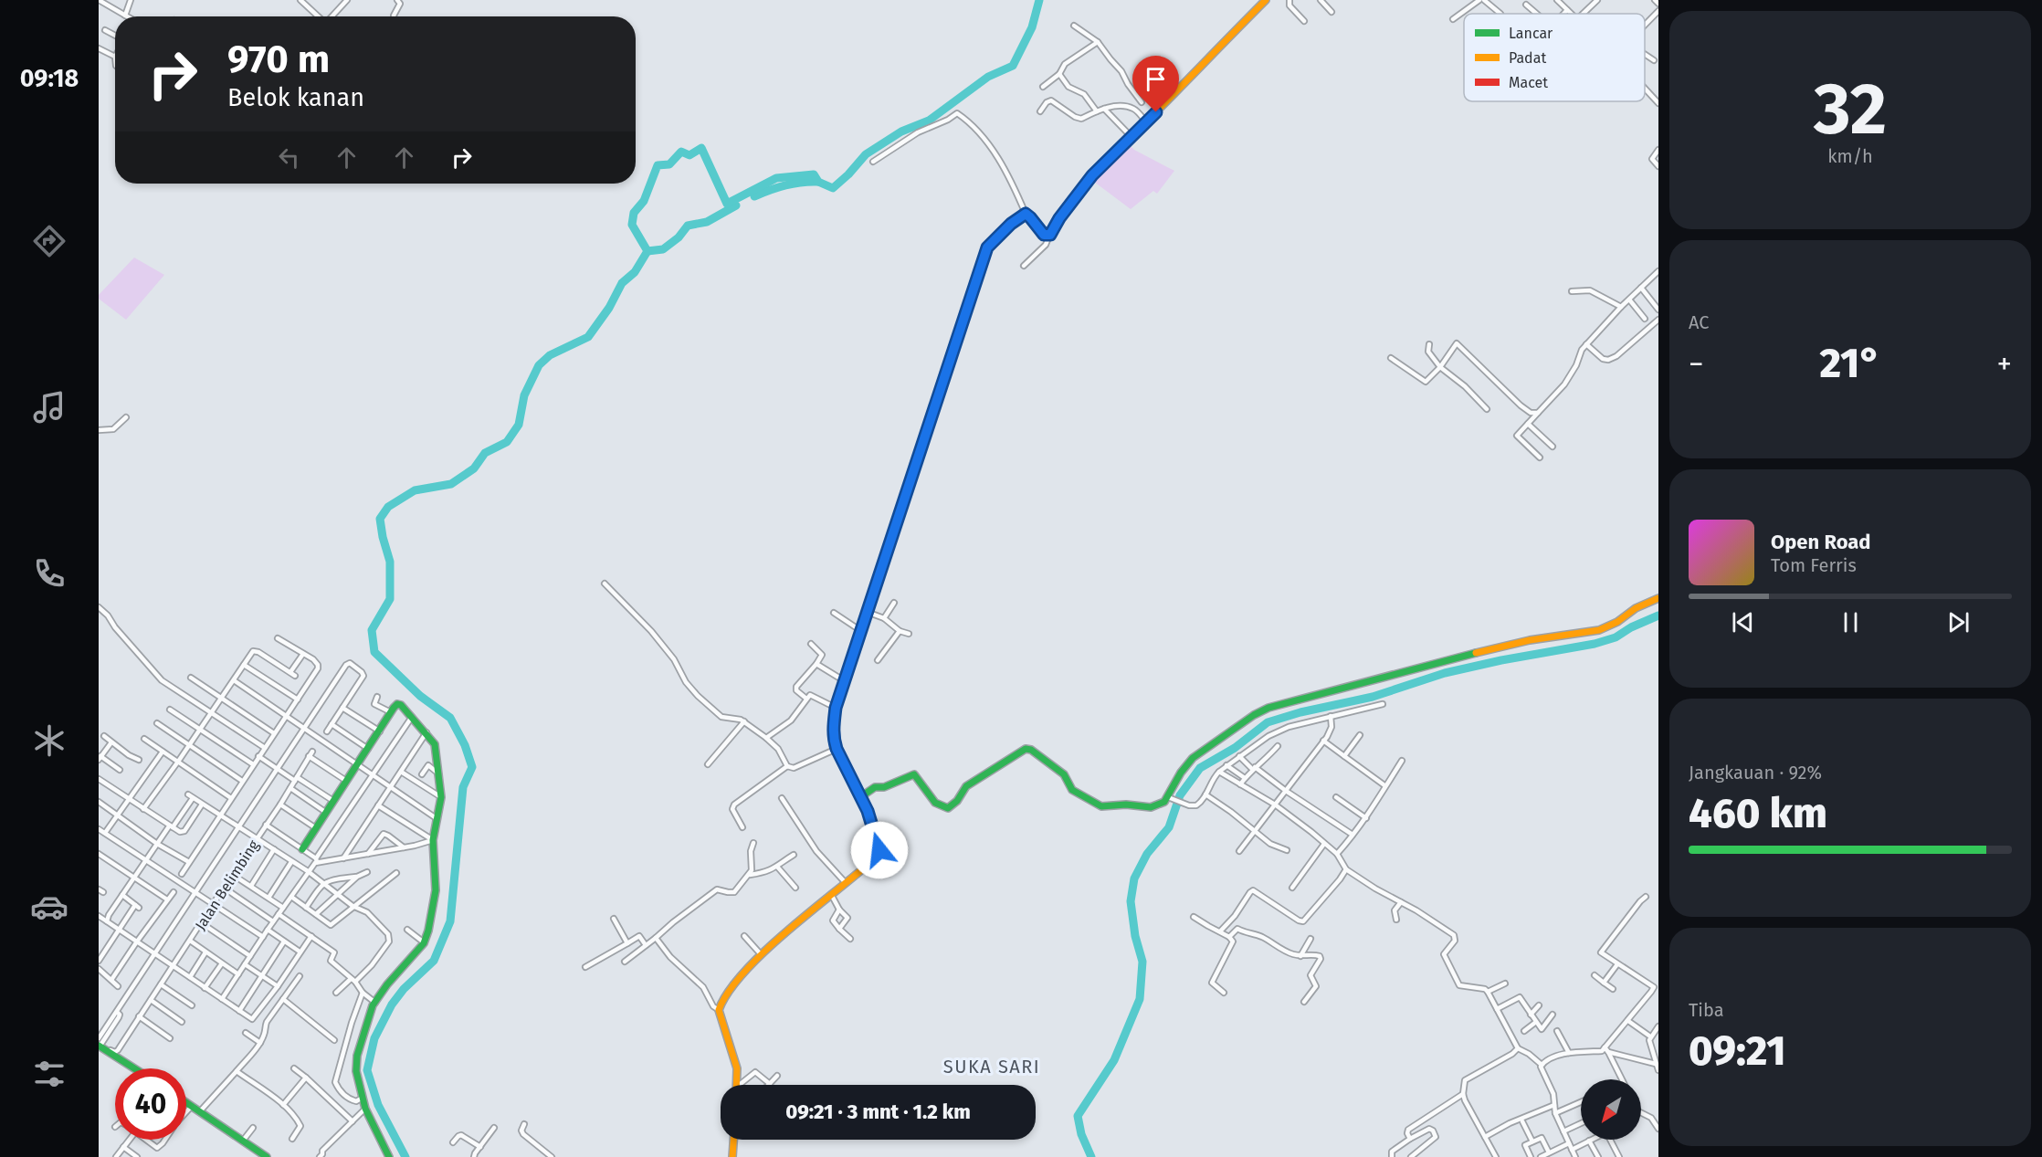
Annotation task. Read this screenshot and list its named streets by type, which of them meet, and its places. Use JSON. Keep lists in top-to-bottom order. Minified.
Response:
{"streets":{"street":["Jalan Belimbing"]},"districts":["SUKA SARI"],"legend":["Lancar","Padat","Macet"],"north":"bottom left","page":{"tabs":"09:18","tile":[["32","km/h"],"AC",["Jangkauan · 92%","460 km"],["Tiba","09:21"]],"turn":["970 m","Belok kanan"],"heat":["−","21°","+"],"song":["Open Road","Tom Ferris"],"limit":"40","trip":"09:21 · 3 mnt · 1.2 km"}}
